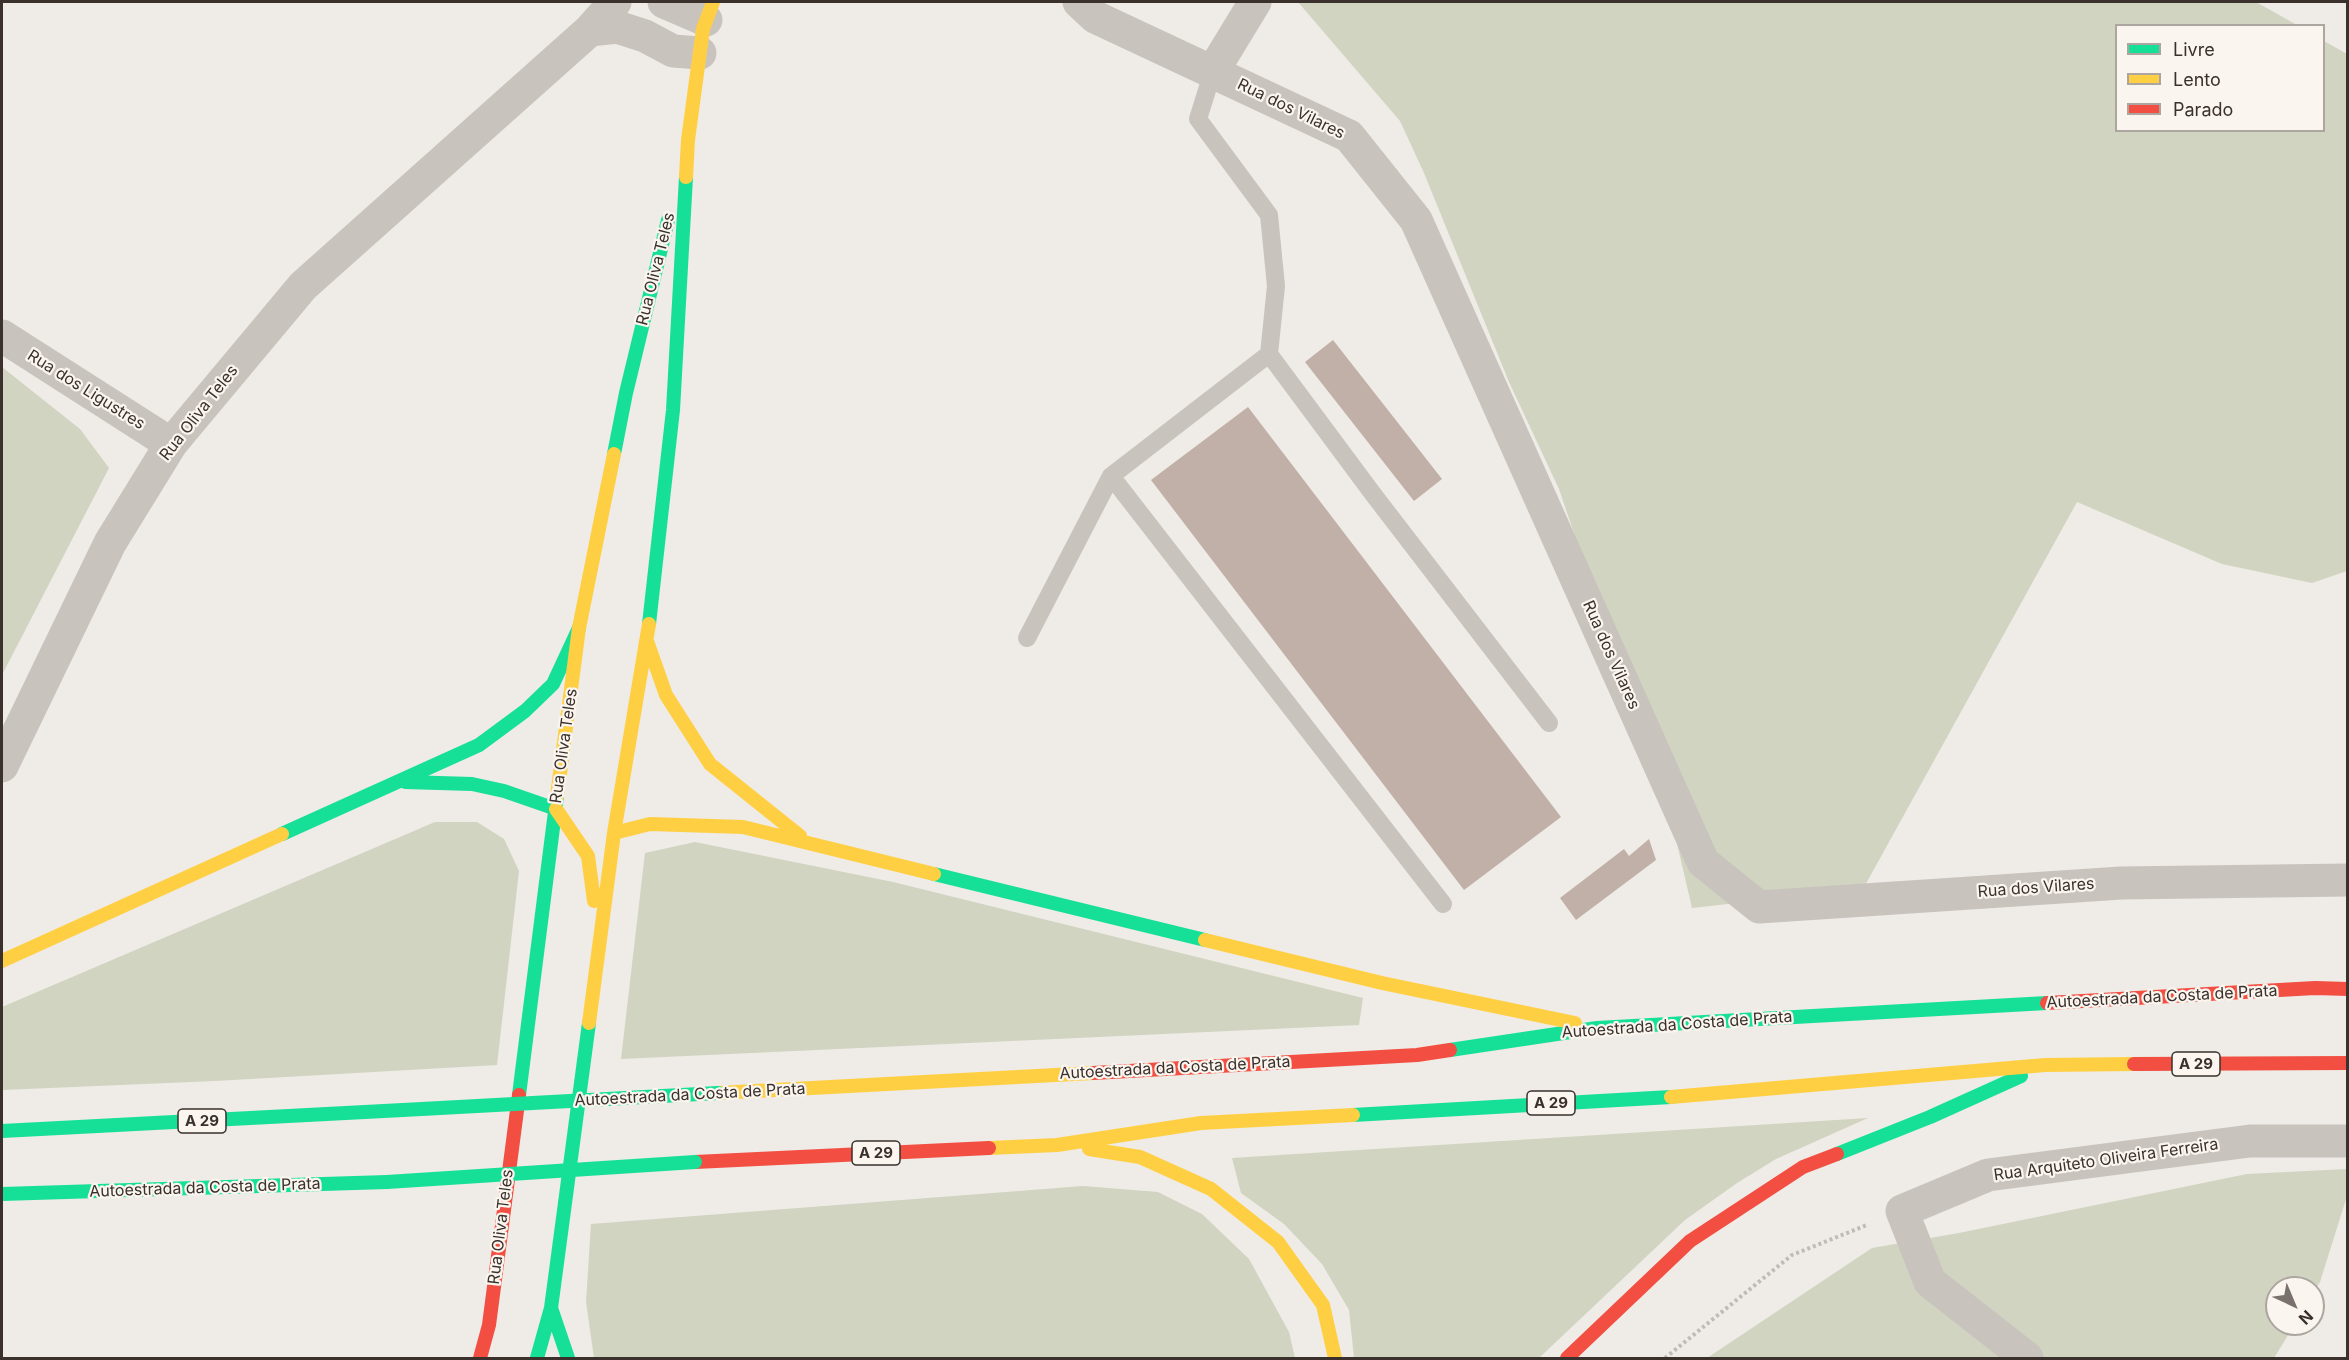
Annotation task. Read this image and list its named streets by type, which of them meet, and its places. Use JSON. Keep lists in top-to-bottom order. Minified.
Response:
{"streets":{"main road":["Rua Oliva Teles","Autoestrada da Costa de Prata","A 29"],"street":["Rua dos Vilares","Rua dos Ligustres","Rua Arquiteto Oliveira Ferreira"]},"crossings":[["Rua Oliva Teles","Rua dos Ligustres"]],"legend":["Livre","Lento","Parado"],"north":"bottom right"}
